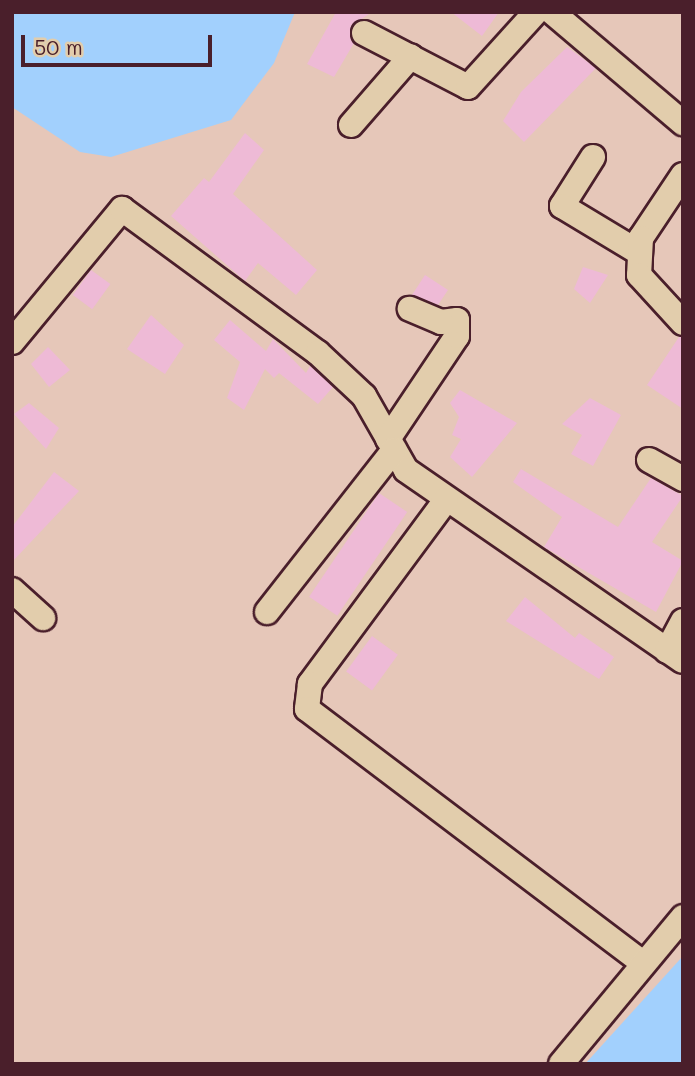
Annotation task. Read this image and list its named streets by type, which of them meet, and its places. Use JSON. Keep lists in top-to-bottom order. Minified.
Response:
{"scale_bar":"50 m"}
